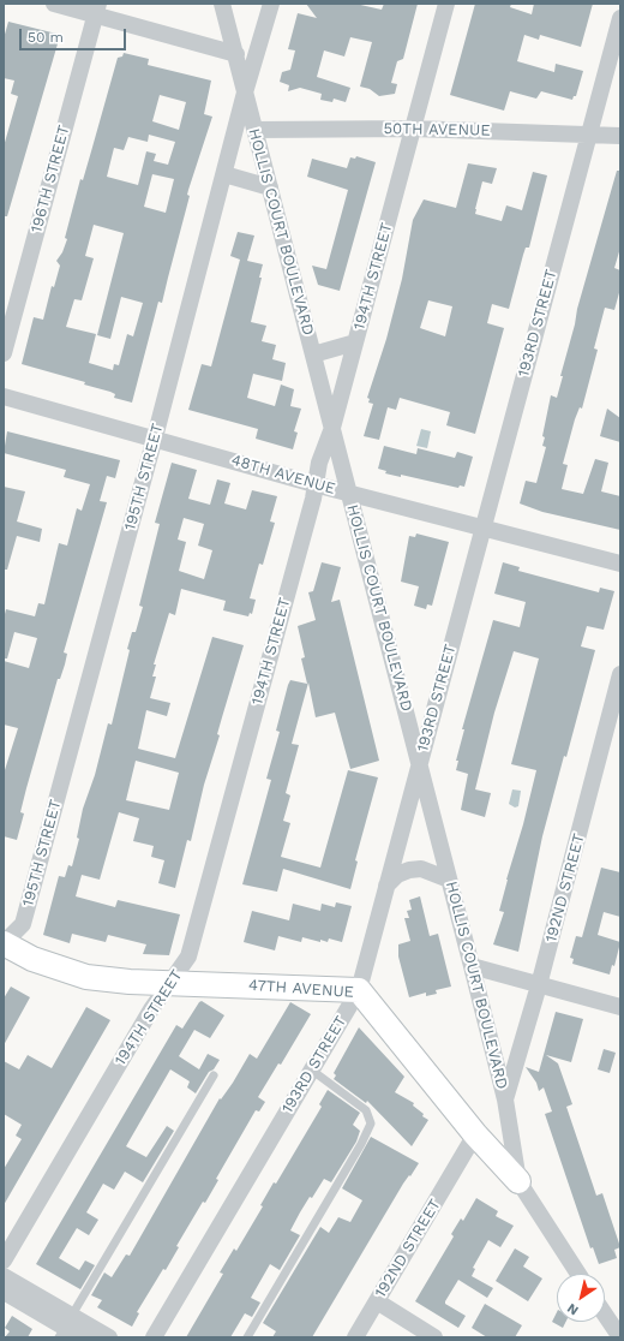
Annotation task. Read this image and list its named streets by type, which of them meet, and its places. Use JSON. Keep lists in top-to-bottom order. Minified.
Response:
{"streets":{"street":["50TH AVENUE","196TH STREET","HOLLIS COURT BOULEVARD","194TH STREET","193RD STREET","48TH AVENUE","195TH STREET","192ND STREET","47TH AVENUE"]},"crossings":[["50TH AVENUE","HOLLIS COURT BOULEVARD"],["50TH AVENUE","194TH STREET"],["50TH AVENUE","193RD STREET"],["HOLLIS COURT BOULEVARD","194TH STREET"],["HOLLIS COURT BOULEVARD","193RD STREET"],["HOLLIS COURT BOULEVARD","48TH AVENUE"],["HOLLIS COURT BOULEVARD","195TH STREET"],["HOLLIS COURT BOULEVARD","192ND STREET"],["HOLLIS COURT BOULEVARD","47TH AVENUE"],["194TH STREET","48TH AVENUE"],["194TH STREET","47TH AVENUE"],["193RD STREET","48TH AVENUE"],["193RD STREET","47TH AVENUE"],["48TH AVENUE","195TH STREET"],["195TH STREET","47TH AVENUE"],["192ND STREET","47TH AVENUE"]],"scale_bar":"50 m","north":"bottom left"}
